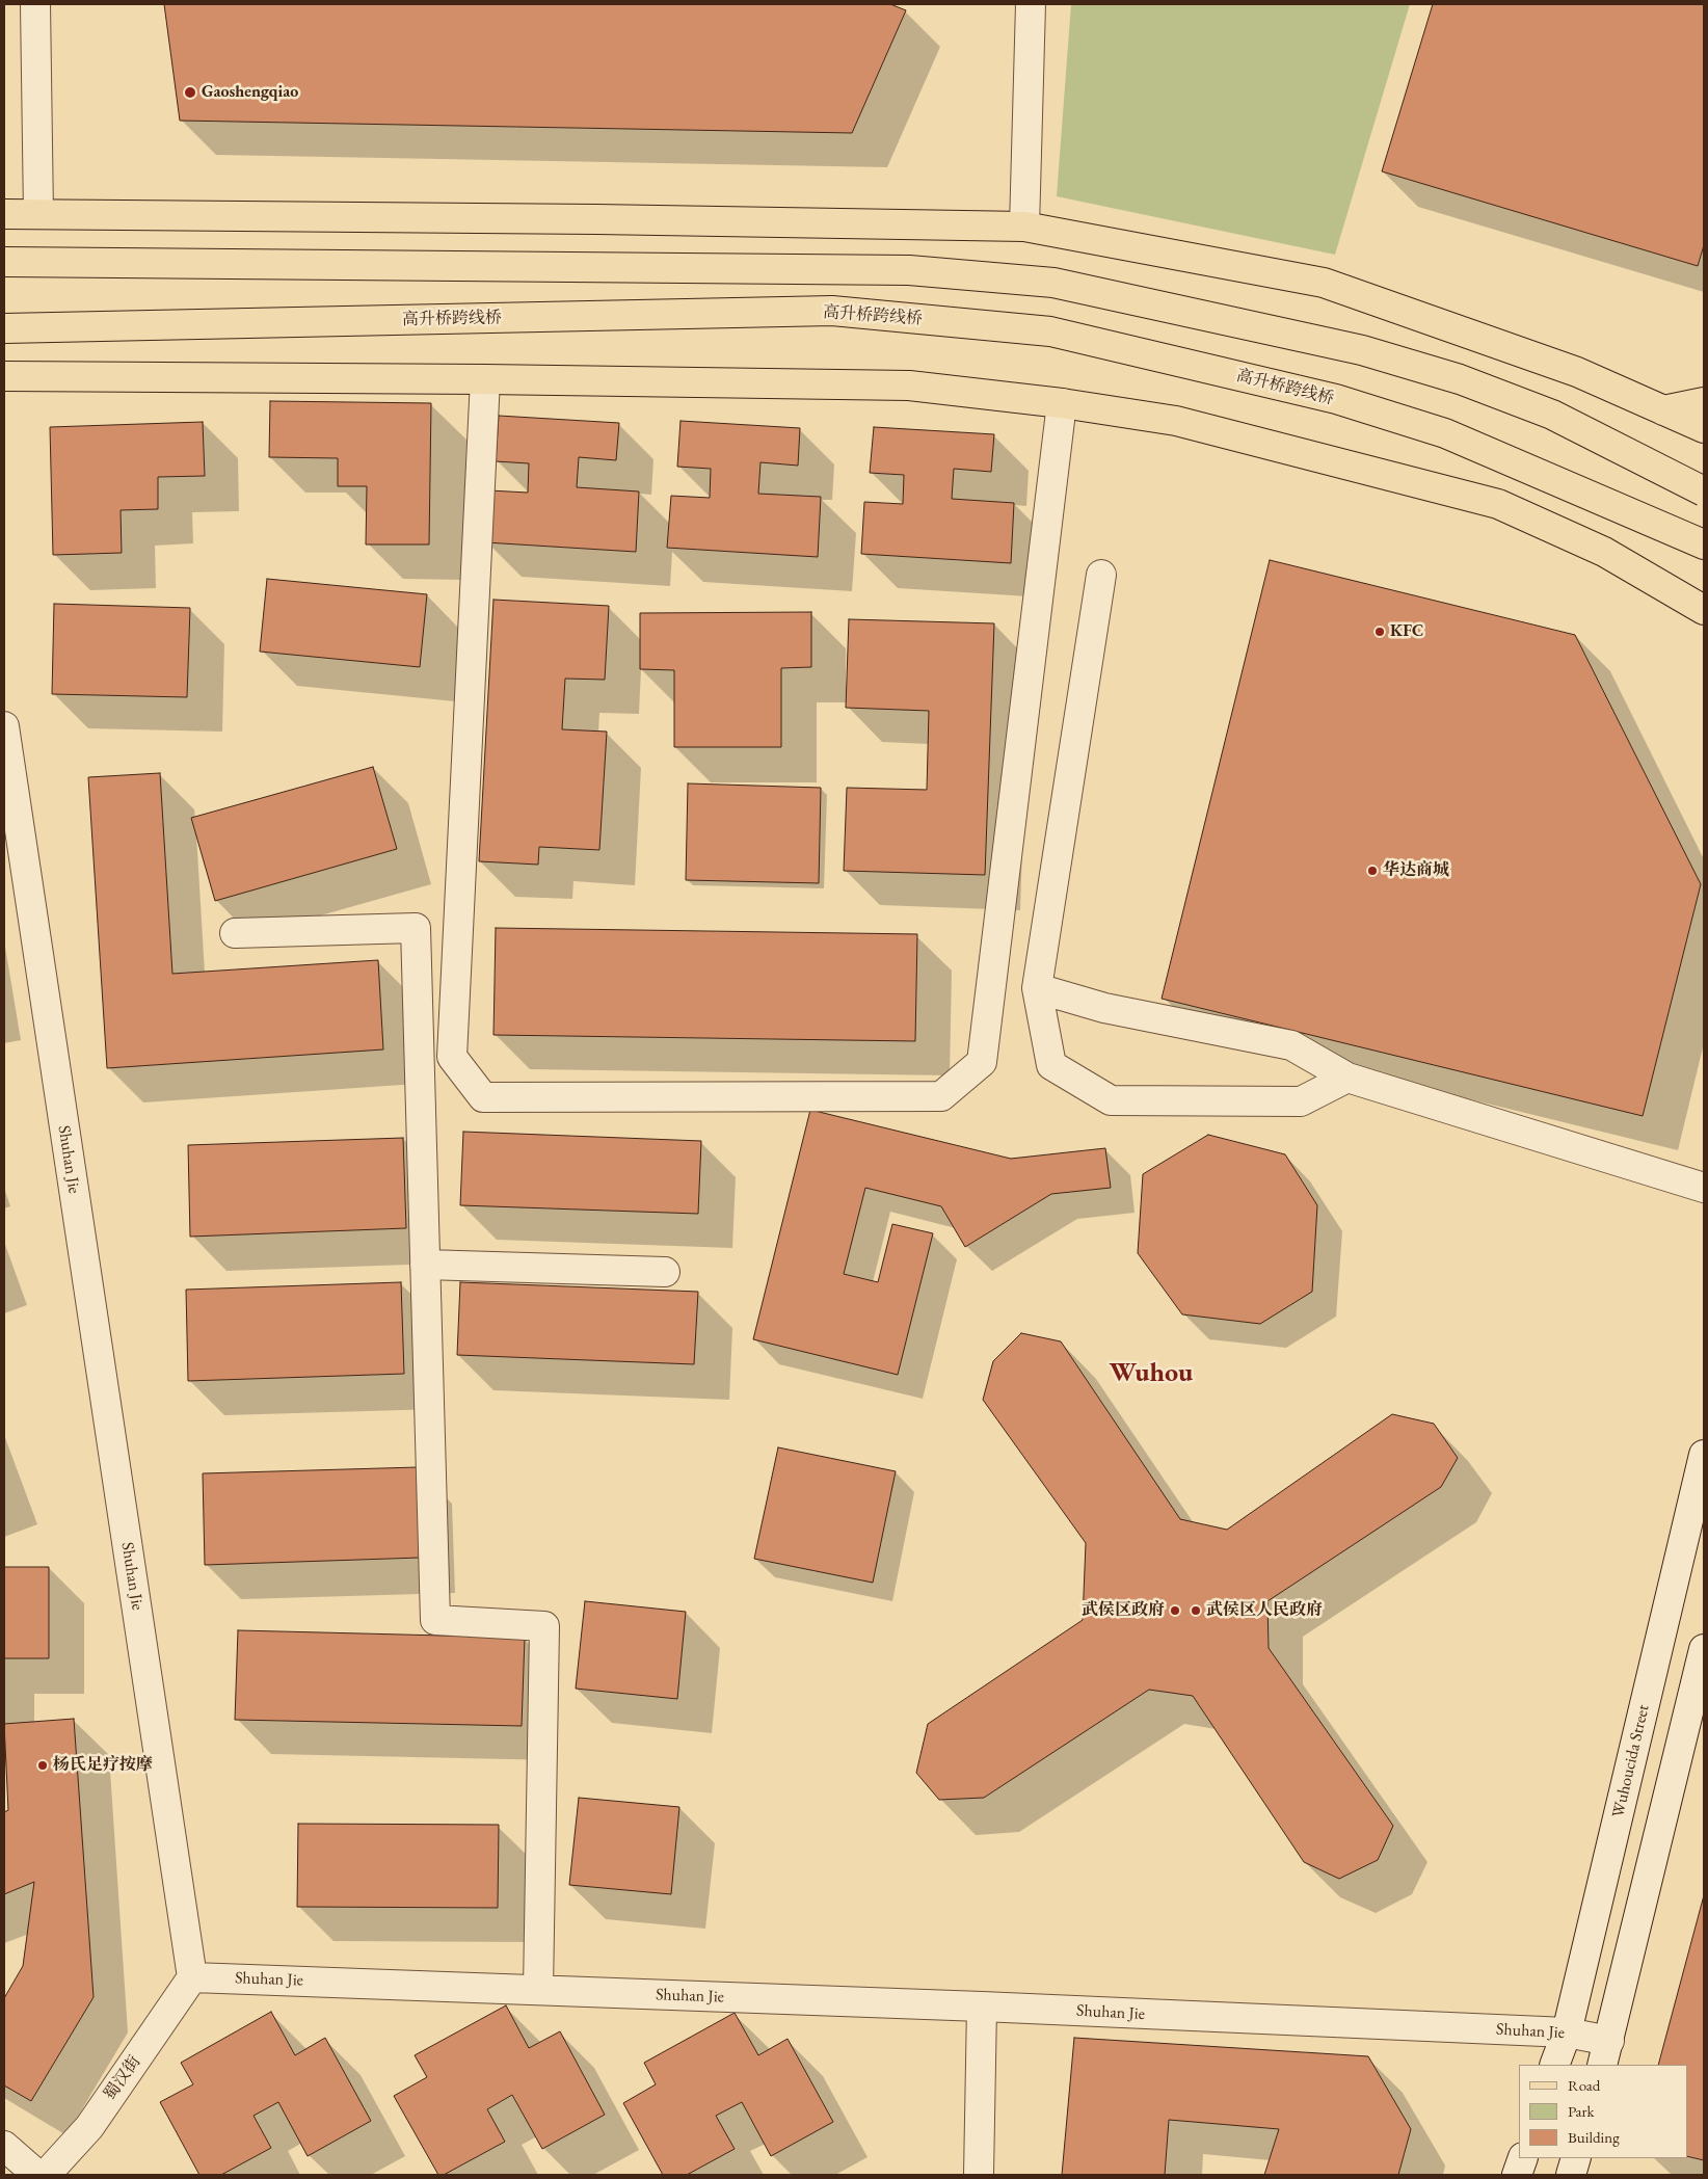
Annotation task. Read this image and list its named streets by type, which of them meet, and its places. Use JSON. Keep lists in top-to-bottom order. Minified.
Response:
{"streets":{"main road":["高升桥跨线桥"],"street":["Shuhan Jie","Wuhoucida Street","蜀汉街"]},"crossings":[["Shuhan Jie","Wuhoucida Street"],["Shuhan Jie","蜀汉街"]],"districts":["Wuhou"],"places":["Gaoshengqiao","KFC","华达商城","武侯区政府","武侯区人民政府","杨氏足疗按摩"],"legend":["Road","Park","Building"]}
